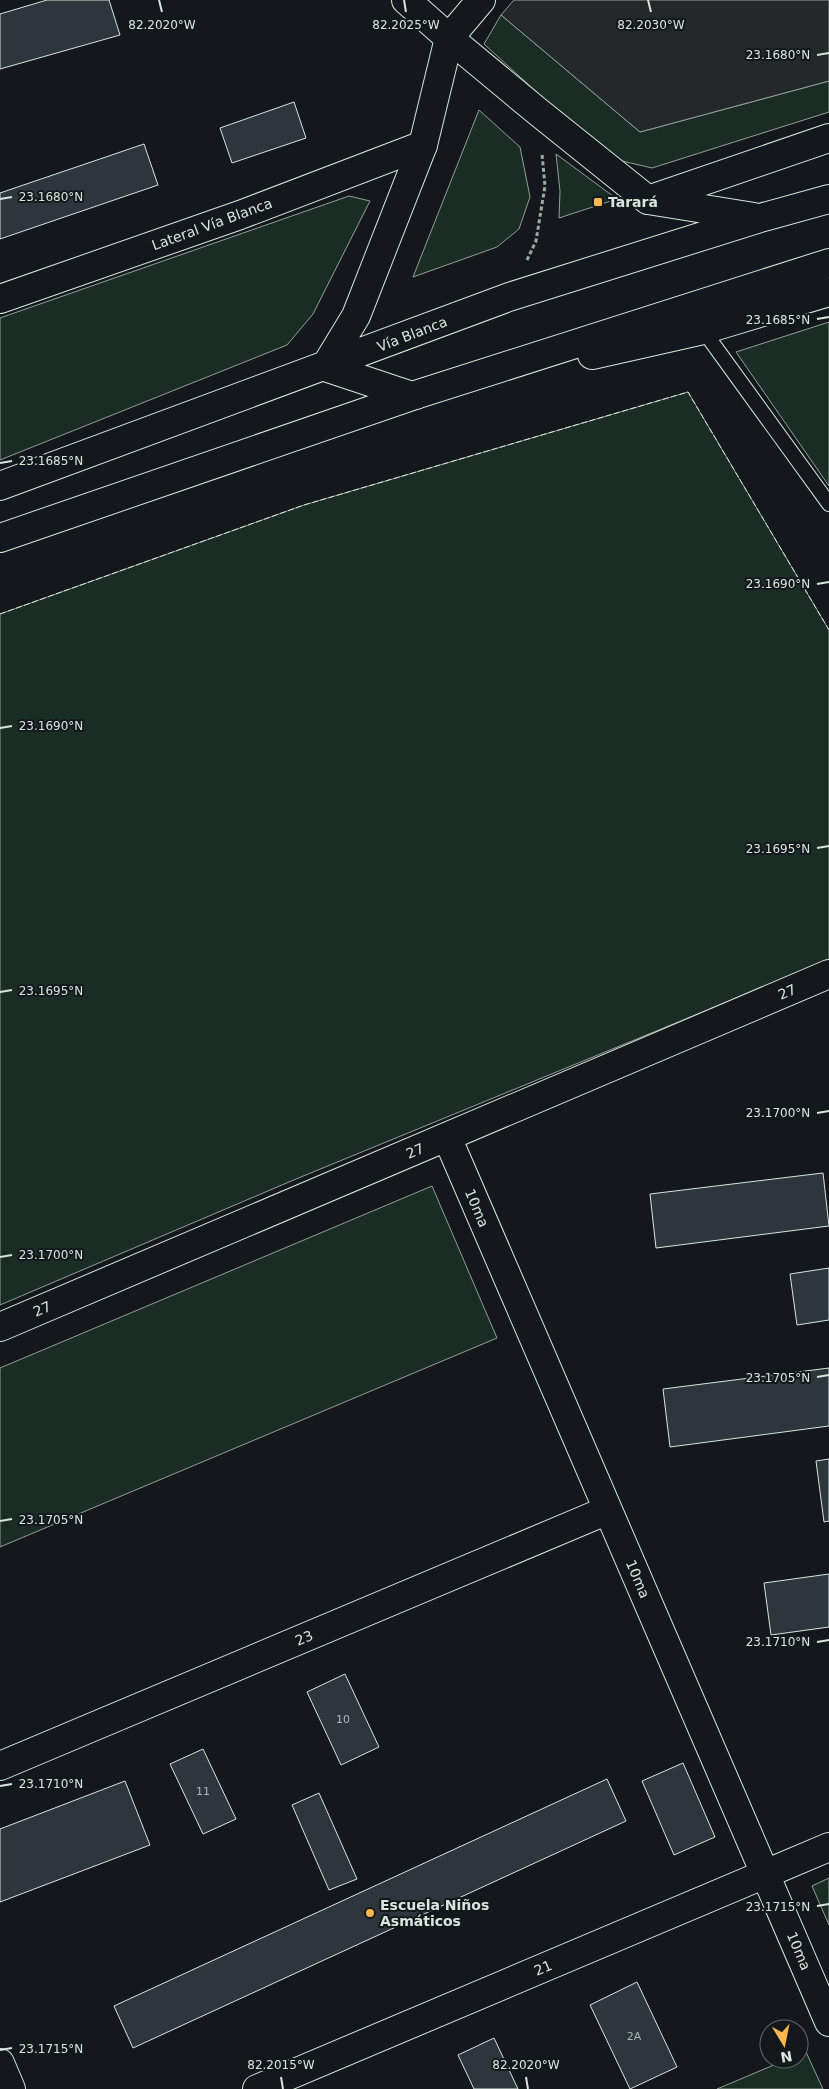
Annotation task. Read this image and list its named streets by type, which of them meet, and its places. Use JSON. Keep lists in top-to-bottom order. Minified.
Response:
{"streets":{"main road":["Lateral Vía Blanca","Vía Blanca","27","10ma","23","21"]},"crossings":[["27","10ma"],["10ma","23"],["10ma","21"]],"places":{"transit":["Tarará"],"other":["Escuela Niños Asmáticos"]},"house_numbers":["10","11","2A"],"north":"bottom","coordinates":["82.2030°W","82.2020°W","82.2025°W","23.1680°N","23.1685°N","23.1690°N","23.1695°N","23.1700°N","23.1705°N","23.1710°N","23.1715°N","82.2015°W"]}
